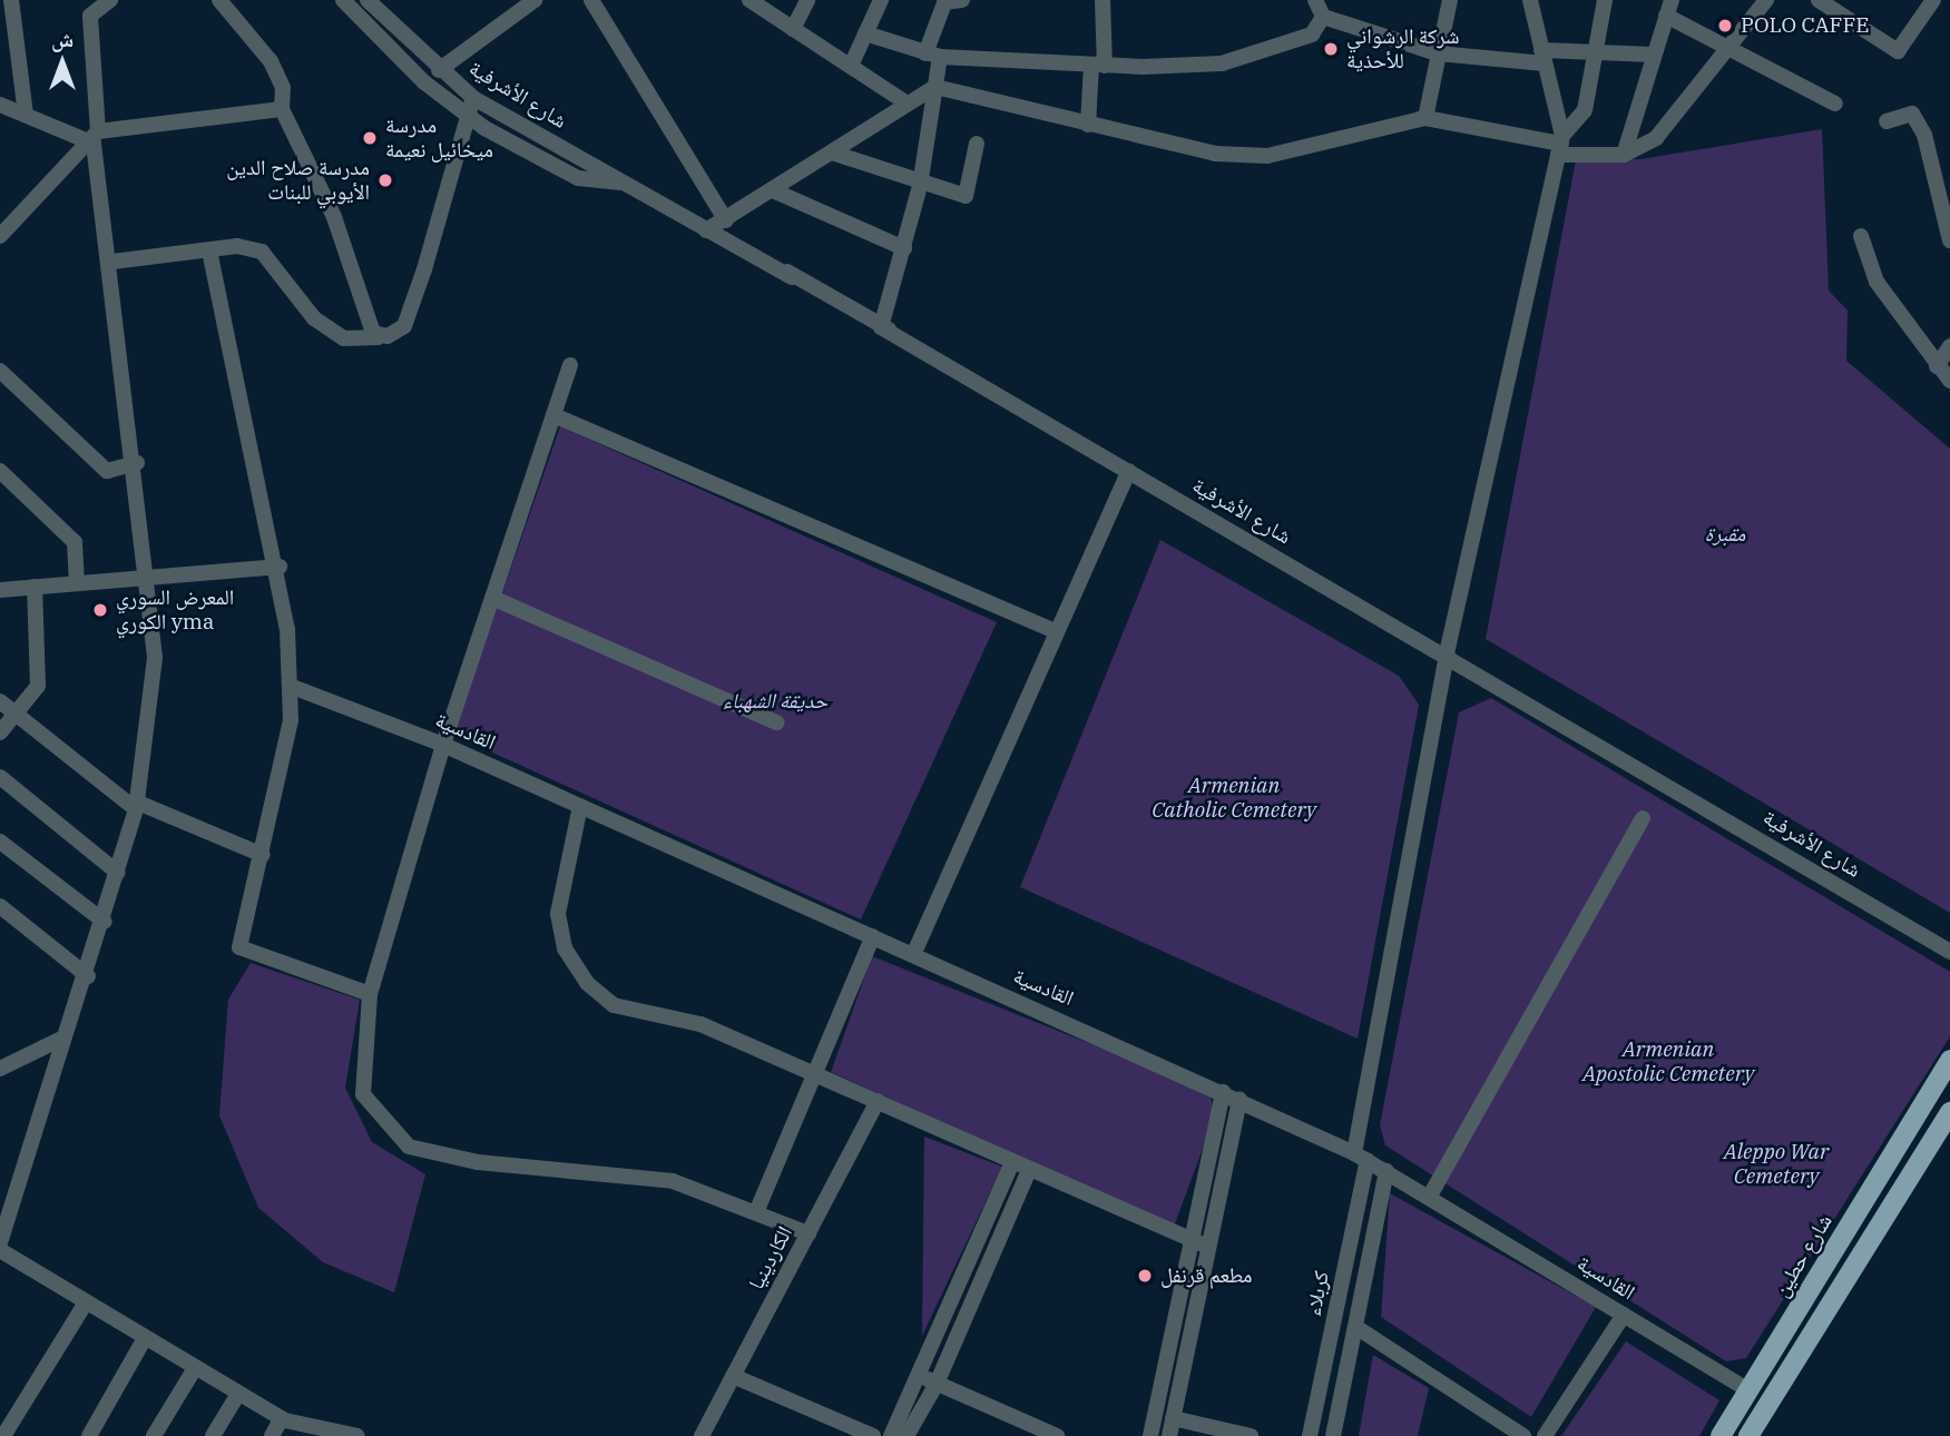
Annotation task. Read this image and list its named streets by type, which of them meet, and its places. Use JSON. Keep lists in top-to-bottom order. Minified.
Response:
{"streets":{"main road":["شارع حطين"],"street":["شارع الأشرفية","القادسية","الكاردينيا","كربلاء"]},"crossings":[["شارع الأشرفية","كربلاء"],["القادسية","شارع حطين"],["القادسية","كربلاء"]],"parks":["مقبرة","حديقة الشهباء","Armenian Catholic Cemetery","Armenian Apostolic Cemetery","Aleppo War Cemetery"],"places":["POLO CAFFE","شركة الرشواني للأحذية","مدرسة ميخائيل نعيمة","مدرسة صلاح الدين الأيوبي للبنات","المعرض السوري الكوري yma","مطعم قرنفل"],"north":"top"}
